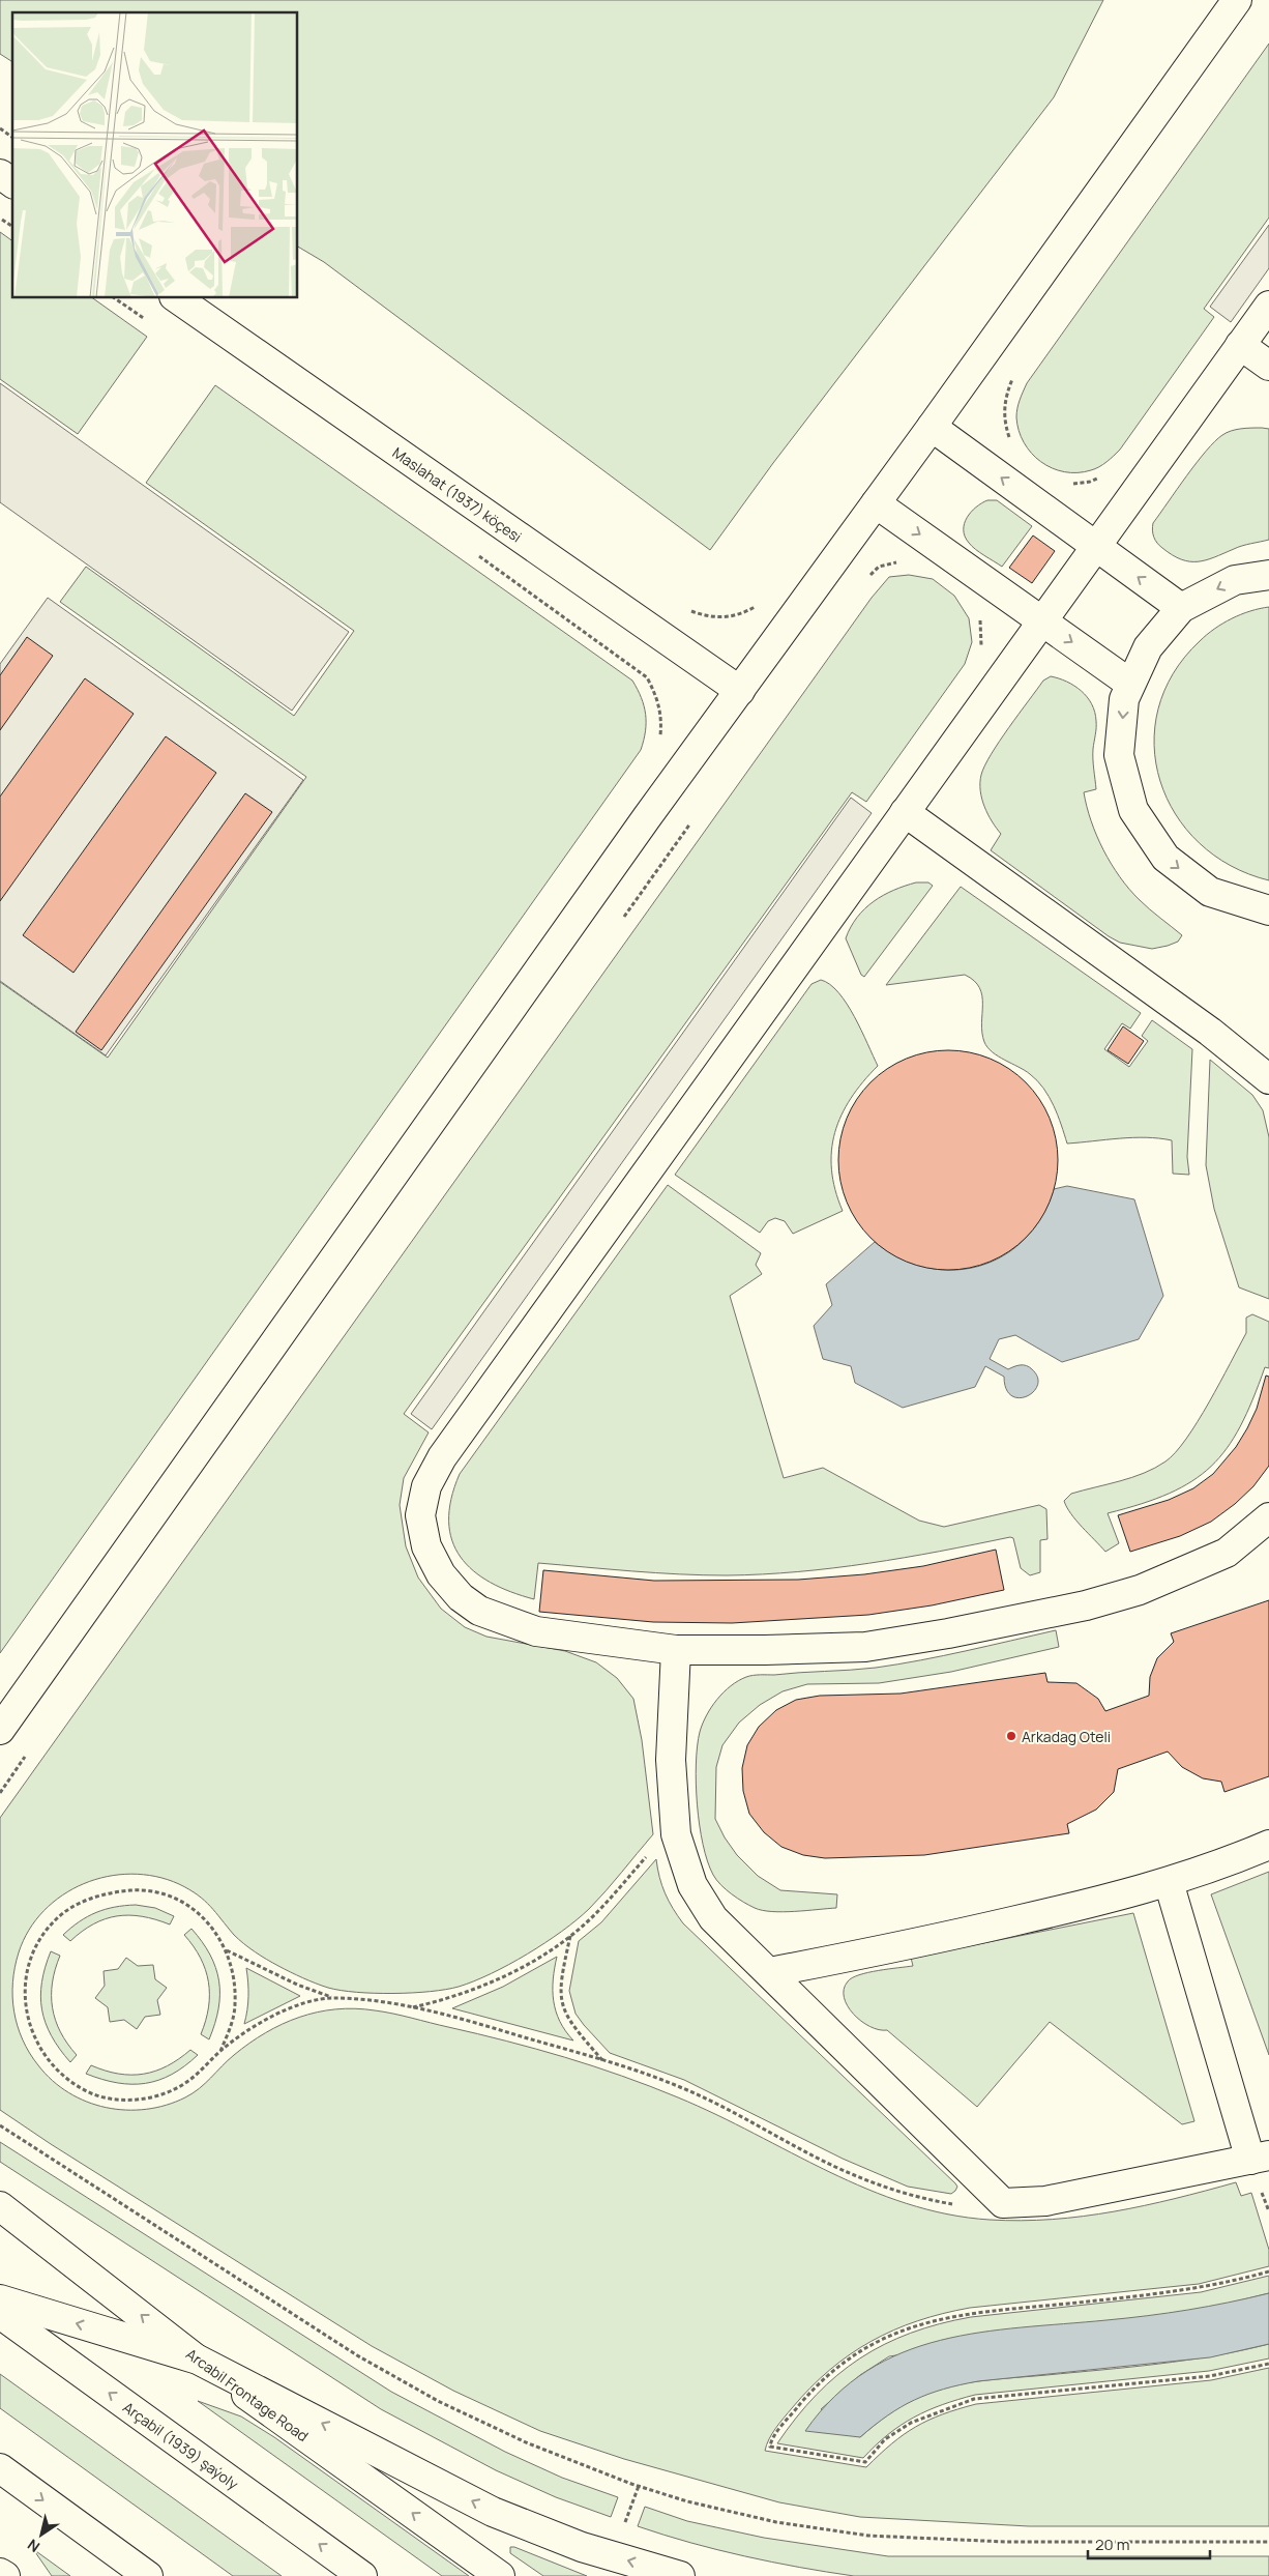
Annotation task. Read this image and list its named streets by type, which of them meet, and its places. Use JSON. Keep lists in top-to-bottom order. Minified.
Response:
{"streets":{"street":["Maslahat (1937) köçesi","Arcabil Frontage Road","Arçabil (1939) şaýoly"]},"places":["Arkadag Oteli"],"scale_bar":"20 m","north":"bottom left"}
